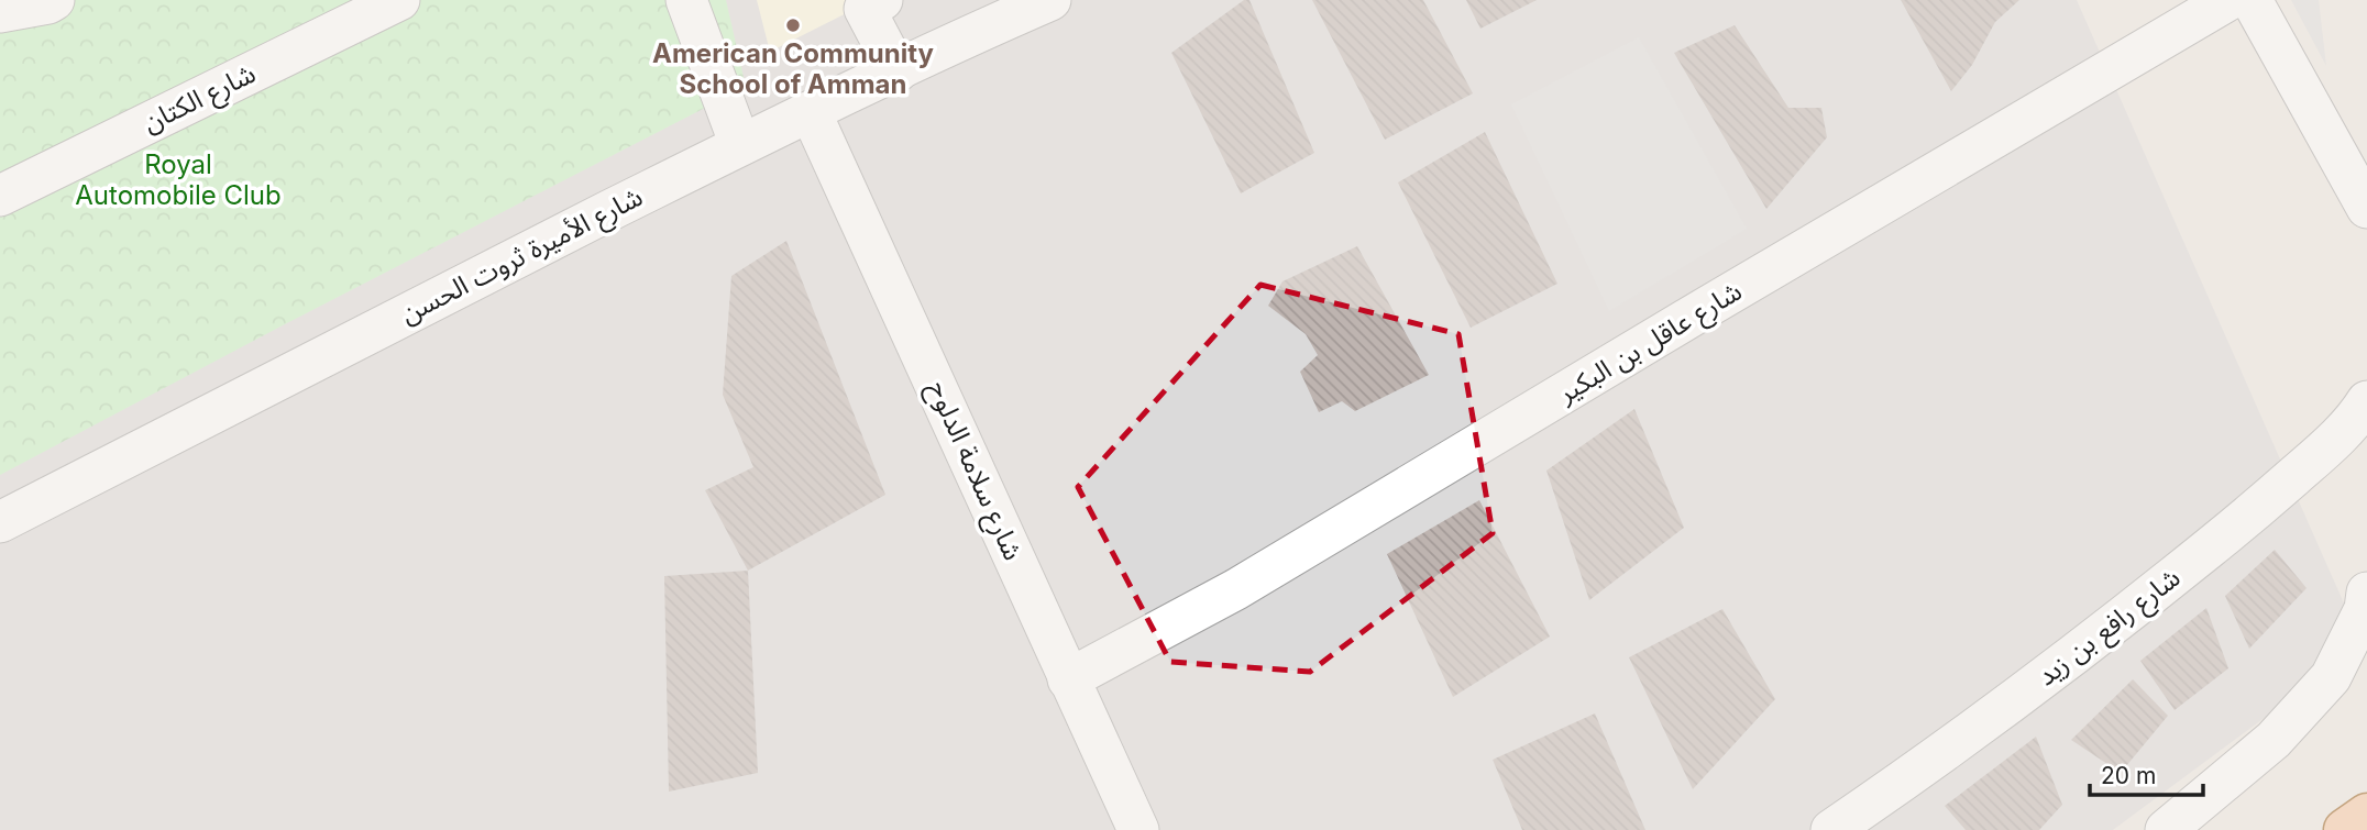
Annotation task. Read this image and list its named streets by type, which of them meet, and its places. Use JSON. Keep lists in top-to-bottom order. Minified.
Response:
{"streets":{"street":["شارع الكتان","شارع الأميرة ثروت الحسن","شارع عاقل بن البكير","شارع سلامة الدلوح","شارع رافع بن زيد"]},"crossings":[["شارع الأميرة ثروت الحسن","شارع سلامة الدلوح"],["شارع عاقل بن البكير","شارع سلامة الدلوح"]],"parks":["Royal Automobile Club"],"places":["American Community School of Amman"],"scale_bar":"20 m"}
